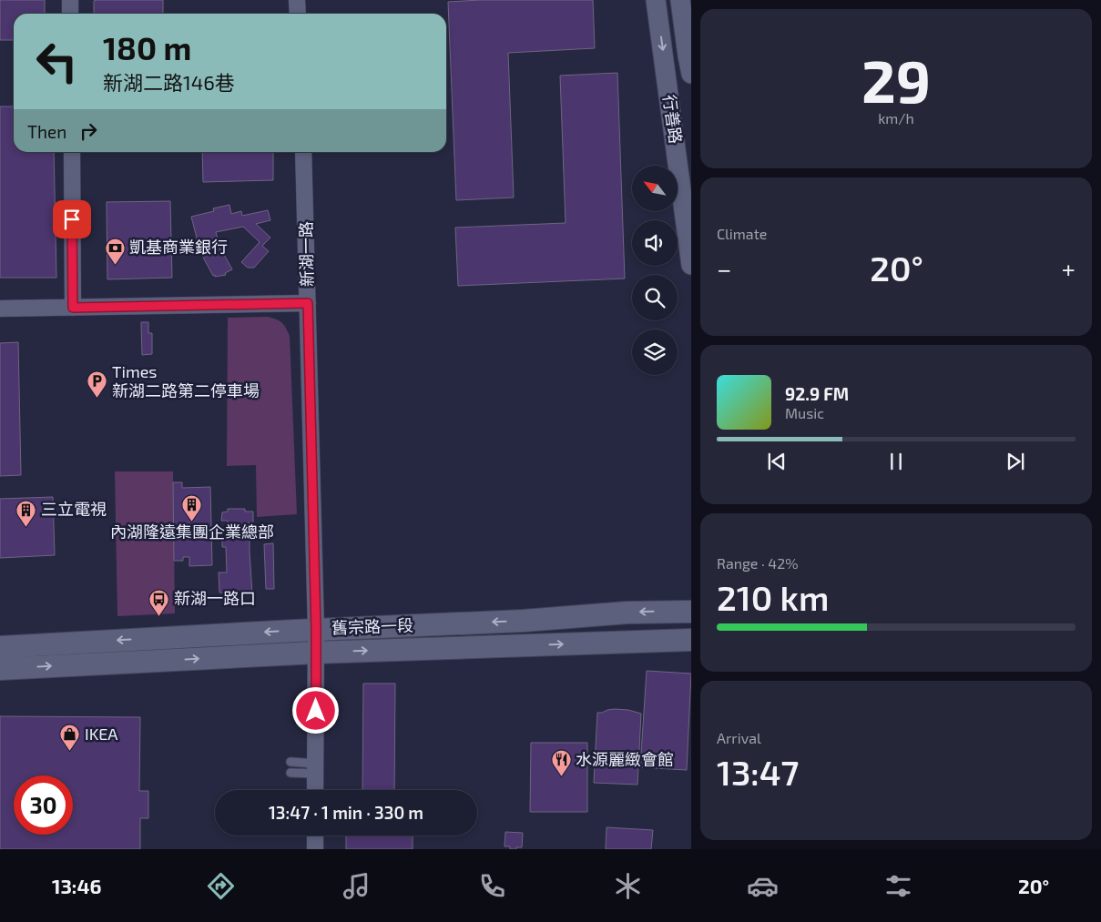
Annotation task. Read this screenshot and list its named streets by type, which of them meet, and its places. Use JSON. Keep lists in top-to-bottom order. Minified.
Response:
{"streets":{"main road":["舊宗路一段"],"street":["行善路","新湖一路"]},"crossings":[["新湖一路","舊宗路一段"]],"one_way":["行善路"],"places":{"bank":["凱基商業銀行"],"parking":["Times 新湖二路第二停車場"],"building":["內湖隆遠集團企業總部","三立電視"],"bus stop":["新湖一路口"],"shop":["IKEA"],"restaurant":["水源麗緻會館"]},"north":"top left","page":{"tile":[["29","km/h"],"Climate",["Range · 42%","210 km"],["Arrival","13:47"]],"turn":["180 m","新湖二路146巷"],"then":"Then","heat":["−","20°","+"],"song":["92.9 FM","Music"],"limit":"30","trip":"13:47 · 1 min · 330 m","tabs":["13:46","20°"]}}
